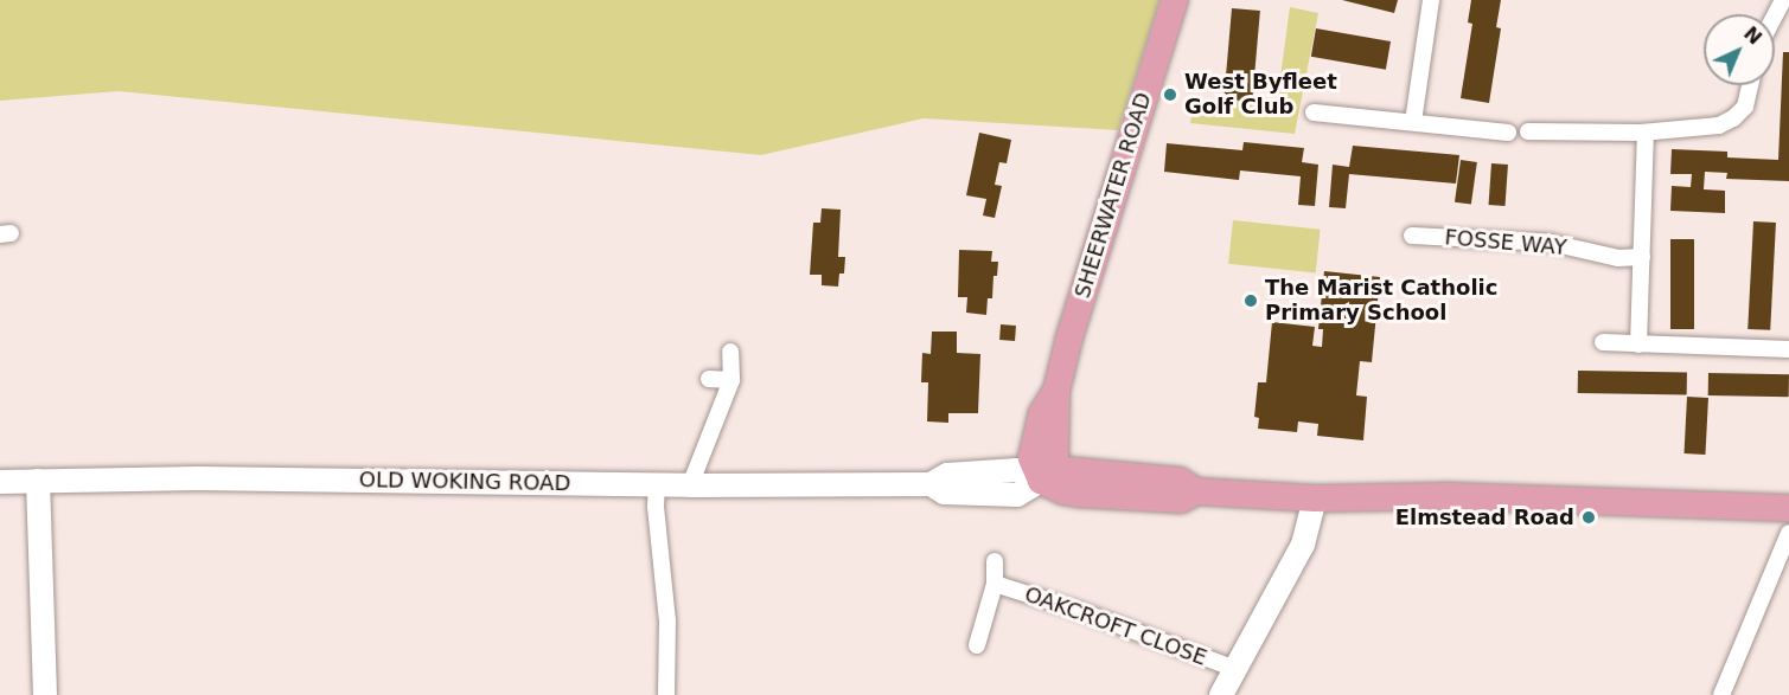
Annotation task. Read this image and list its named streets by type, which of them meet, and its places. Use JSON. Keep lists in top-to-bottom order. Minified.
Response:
{"streets":{"main road":["SHEERWATER ROAD","OLD WOKING ROAD"],"street":["FOSSE WAY","OAKCROFT CLOSE"]},"crossings":[["SHEERWATER ROAD","OLD WOKING ROAD"]],"places":["West Byfleet Golf Club","The Marist Catholic Primary School","Elmstead Road"],"north":"top right"}
